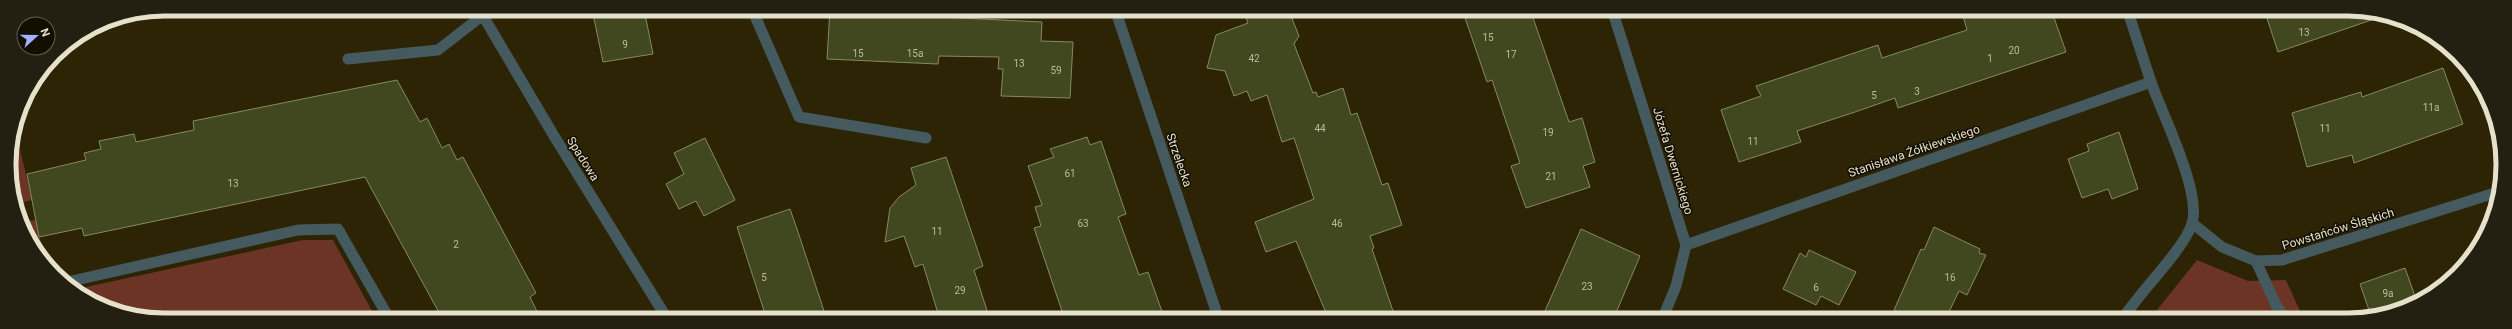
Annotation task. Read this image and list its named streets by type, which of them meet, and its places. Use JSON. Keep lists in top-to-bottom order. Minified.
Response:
{"streets":{"street":["Stanisława Żółkiewskiego","Spadowa","Strzelecka","Józefa Dwernickiego","Powstańców Śląskich"]},"crossings":[["Stanisława Żółkiewskiego","Józefa Dwernickiego"]],"house_numbers":["13","15","9","20","15","15a","17","42","1","13","59","3","5","11a","44","11","19","11","61","21","13","63","46","11","2","5","16","23","6","29","9a"],"north":"right"}
